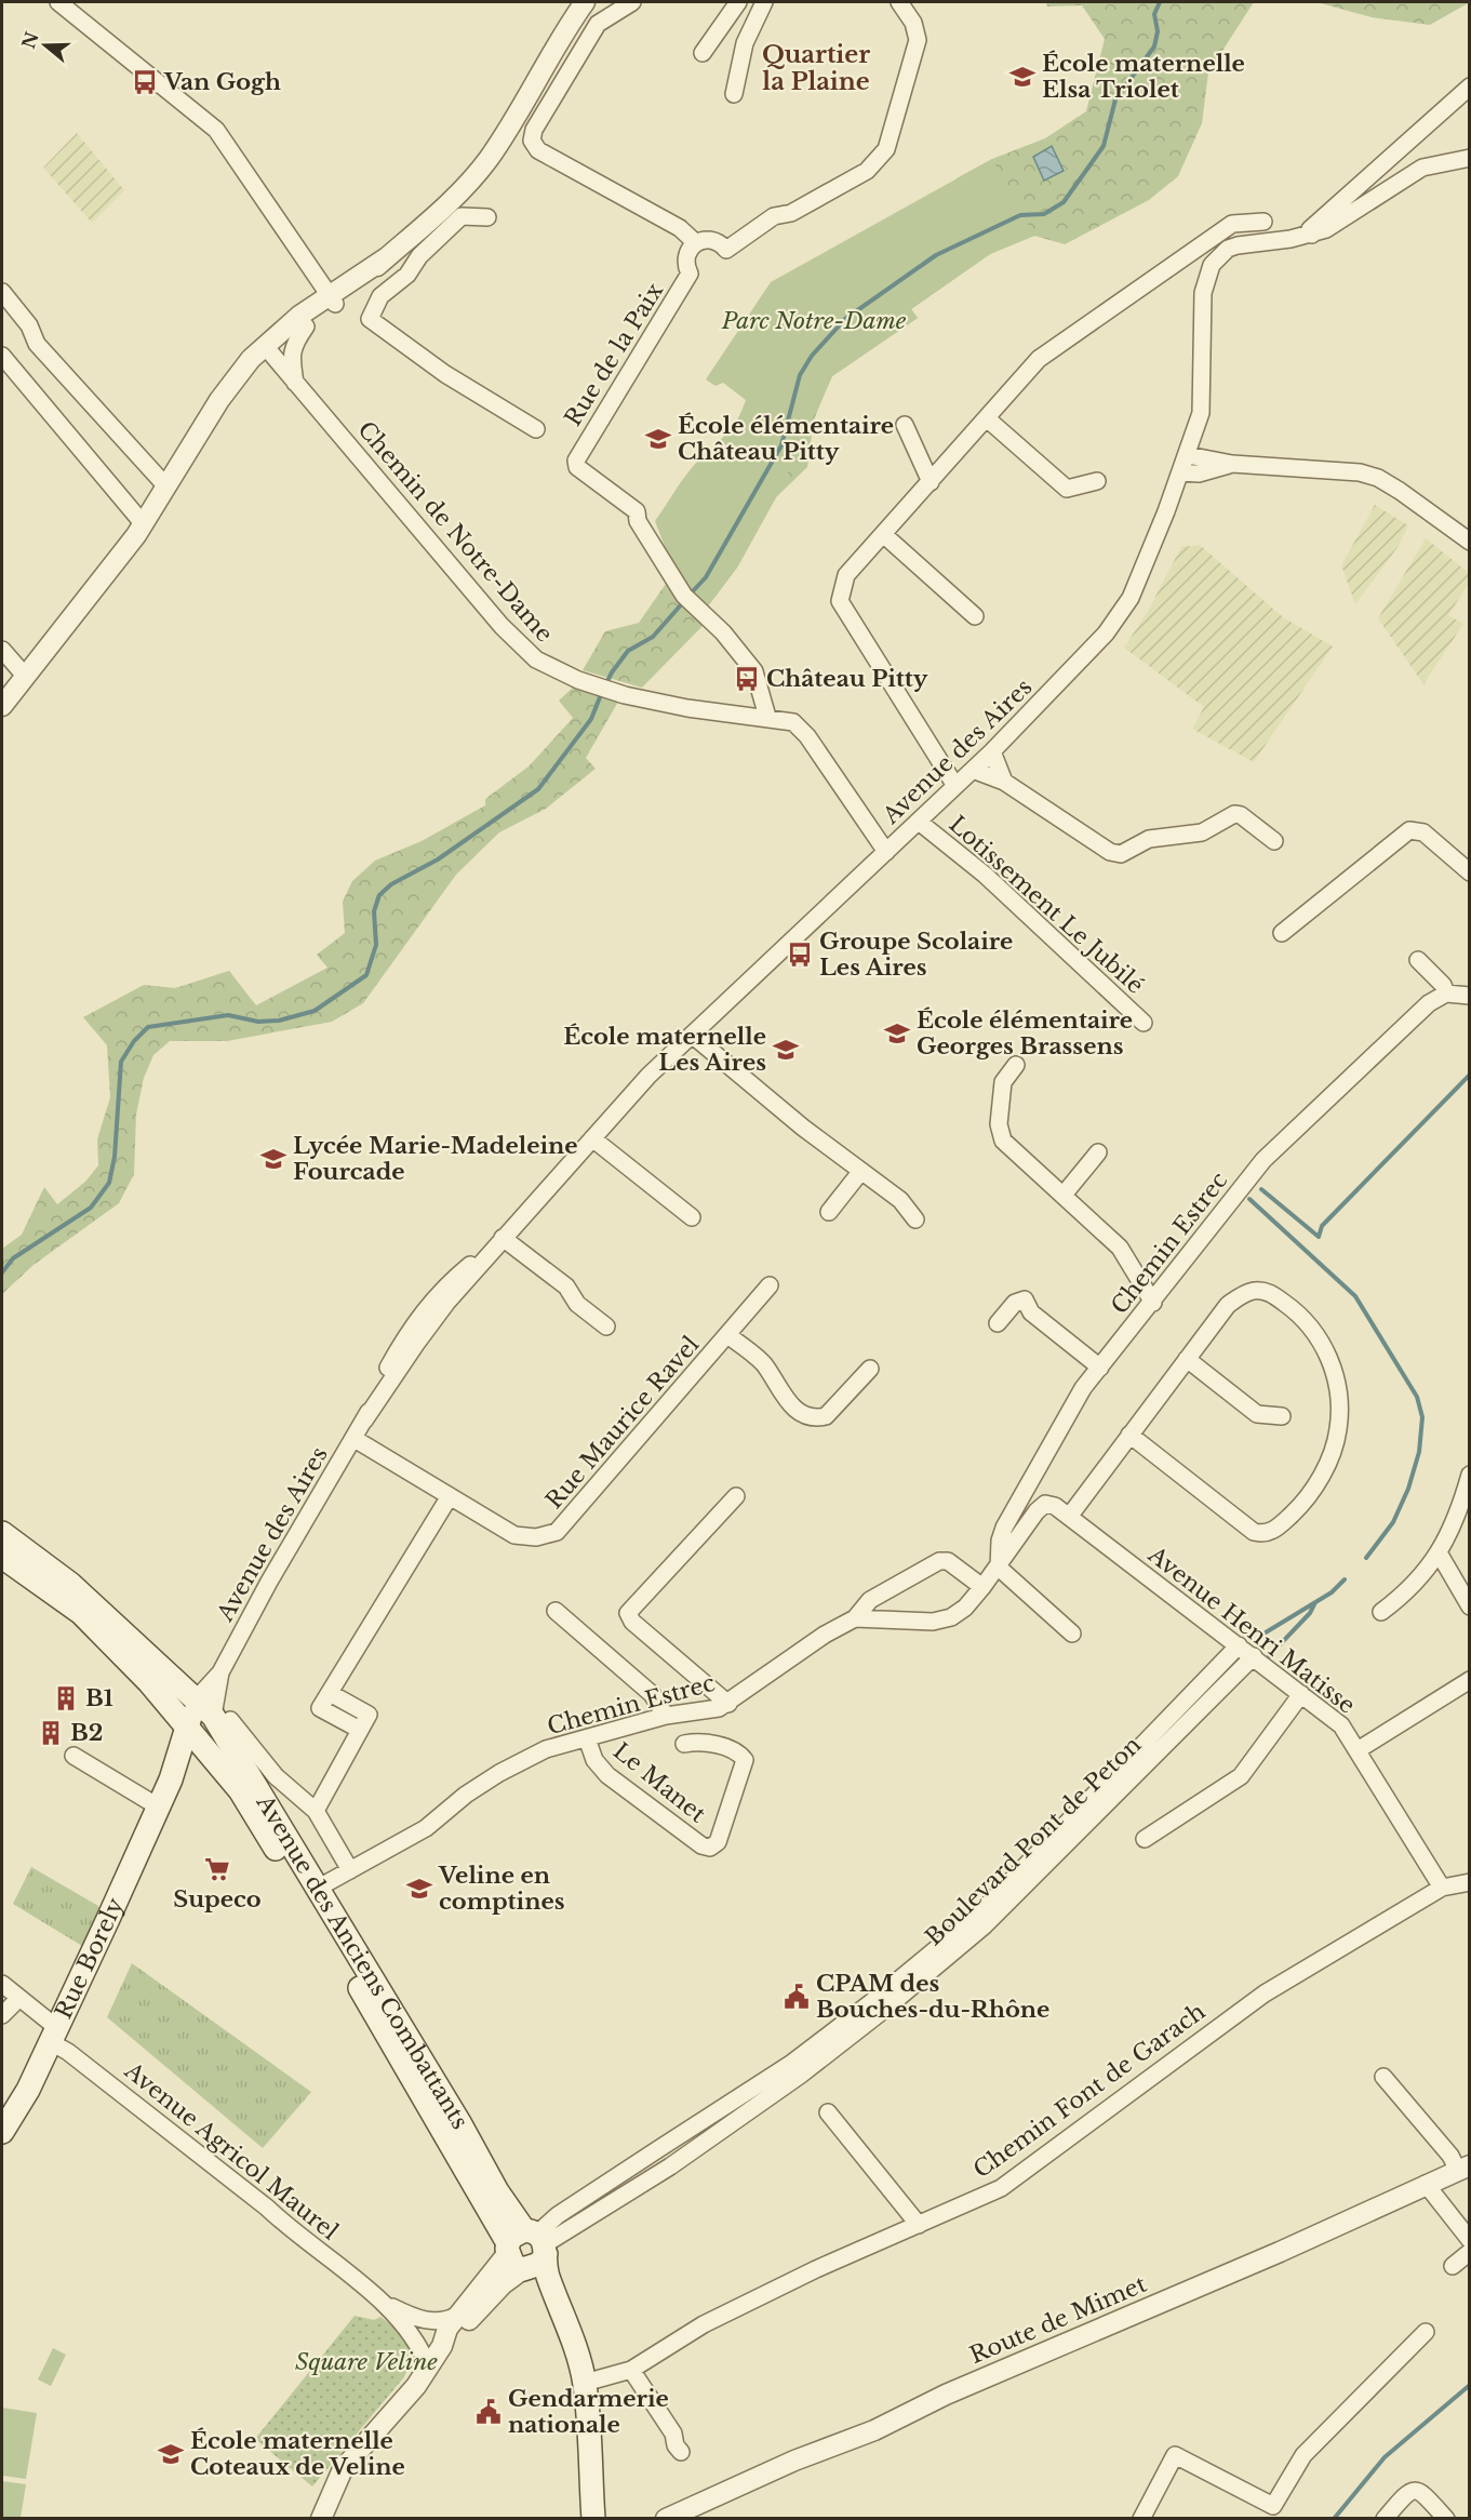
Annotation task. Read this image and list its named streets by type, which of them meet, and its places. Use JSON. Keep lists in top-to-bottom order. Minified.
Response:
{"streets":{"main road":["Rue Borely","Avenue des Anciens Combattants"],"street":["Rue de la Paix","Chemin de Notre-Dame","Avenue des Aires","Lotissement Le Jubilé","Chemin Estrec","Rue Maurice Ravel","Avenue Henri Matisse","Le Manet","Boulevard Pont de Peton","Chemin Font de Garach","Avenue Agricol Maurel","Route de Mimet"]},"crossings":[["Rue de la Paix","Chemin de Notre-Dame"],["Chemin de Notre-Dame","Avenue des Aires"],["Avenue des Aires","Lotissement Le Jubilé"],["Avenue des Aires","Rue Maurice Ravel"],["Avenue des Aires","Avenue des Anciens Combattants"],["Chemin Estrec","Avenue Henri Matisse"],["Chemin Estrec","Le Manet"],["Chemin Estrec","Avenue des Anciens Combattants"],["Avenue Henri Matisse","Boulevard Pont de Peton"],["Avenue Henri Matisse","Chemin Font de Garach"],["Boulevard Pont de Peton","Avenue des Anciens Combattants"],["Rue Borely","Avenue des Anciens Combattants"],["Rue Borely","Avenue Agricol Maurel"]],"districts":["Quartier la Plaine"],"parks":["Parc Notre-Dame","Square Veline"],"places":{"school or university":["École maternelle Elsa Triolet","École élémentaire Château Pitty","École élémentaire Georges Brassens","École maternelle Les Aires","Lycée Marie-Madeleine Fourcade","Veline en comptines","École maternelle Coteaux de Veline"],"bus stop":["Van Gogh","Château Pitty","Groupe Scolaire Les Aires"],"building":["B1","B2"],"supermarket":["Supeco"],"public building":["CPAM des Bouches-du-Rhône","Gendarmerie nationale"]},"north":"left"}
